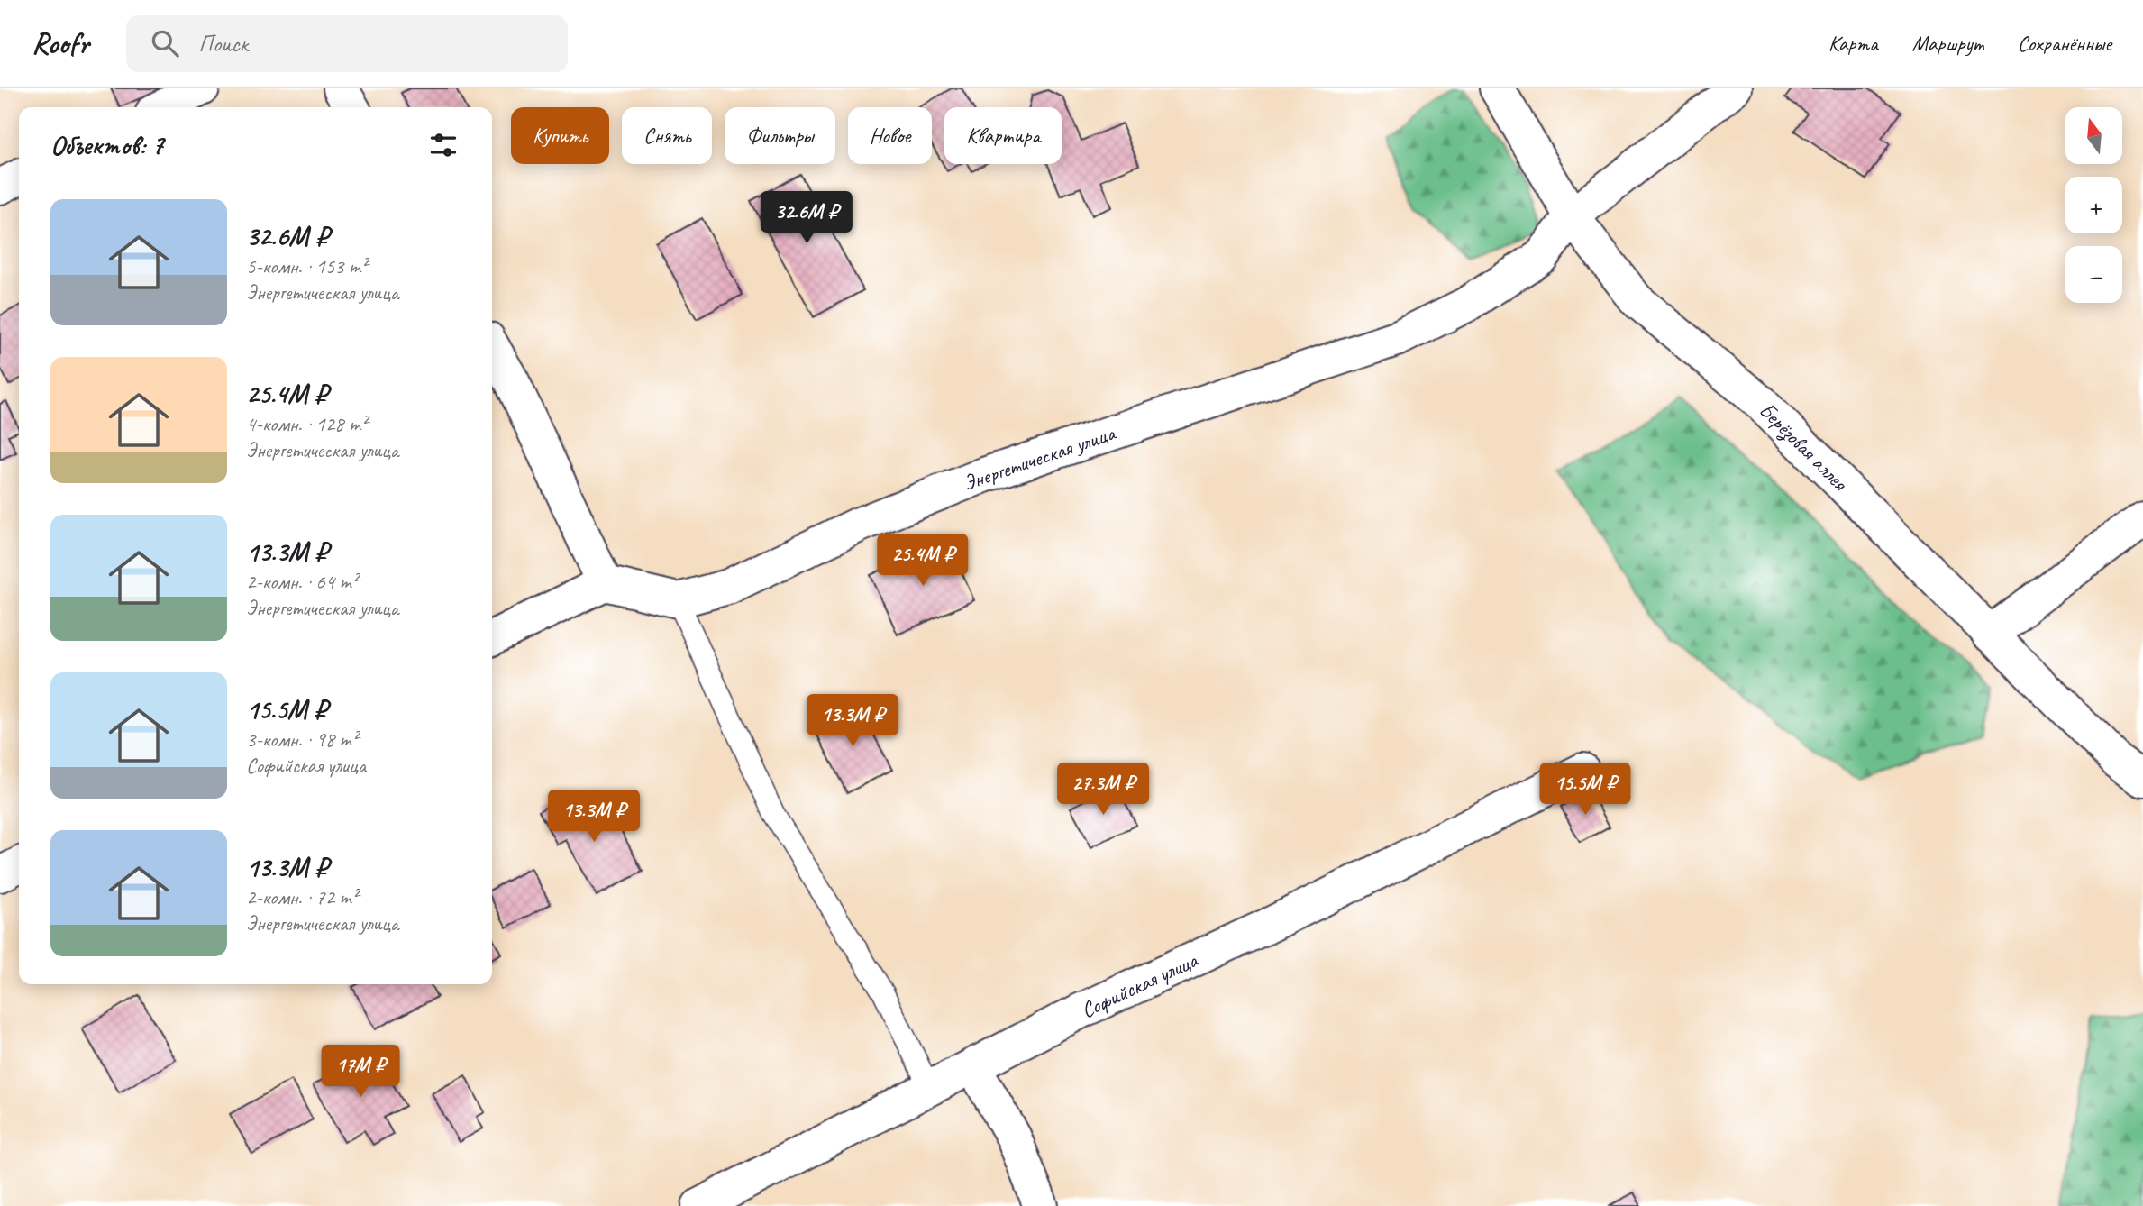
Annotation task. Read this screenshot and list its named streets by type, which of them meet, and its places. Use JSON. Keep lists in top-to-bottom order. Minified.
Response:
{"streets":{"street":["Берёзовая аллея","Энергетическая улица","Софийская улица"]},"crossings":[["Берёзовая аллея","Энергетическая улица"]],"north":"top","page":{"header":"Roofr","search":"Поиск","nav":["Карта","Маршрут","Сохранённые"],"map_buttons":["+","−"],"chip":["Купить","Снять","Фильтры","Новое","Квартира"],"heading":"Объектов: 7","list":[{"name":"32.6M ₽","note":"5-комн. · 153 m² · Энергетическая улица"},{"name":"25.4M ₽","note":"4-комн. · 128 m² · Энергетическая улица"},{"name":"13.3M ₽","note":"2-комн. · 64 m² · Энергетическая улица"},{"name":"15.5M ₽","note":"3-комн. · 98 m² · Софийская улица"},{"name":"13.3M ₽","note":"2-комн. · 72 m² · Энергетическая улица"}],"price":["32.6M ₽","25.4M ₽","13.3M ₽","27.3M ₽","15.5M ₽","13.3M ₽","17M ₽"]}}
